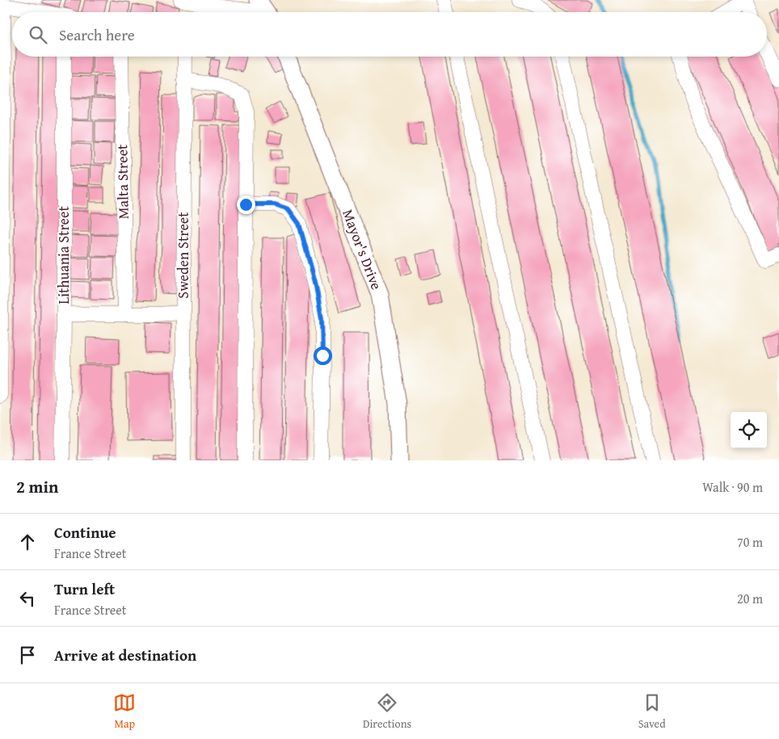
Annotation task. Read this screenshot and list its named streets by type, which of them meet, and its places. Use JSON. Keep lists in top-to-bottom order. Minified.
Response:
{"streets":{"street":["Malta Street","Mayor's Drive","Lithuania Street","Sweden Street"]},"page":{"search":"Search here","heading":["2 min","Walk · 90 m"],"list":[["Continue","France Street","70 m"],["Turn left","France Street","20 m"],"Arrive at destination"],"nav":["Map","Directions","Saved"]}}
